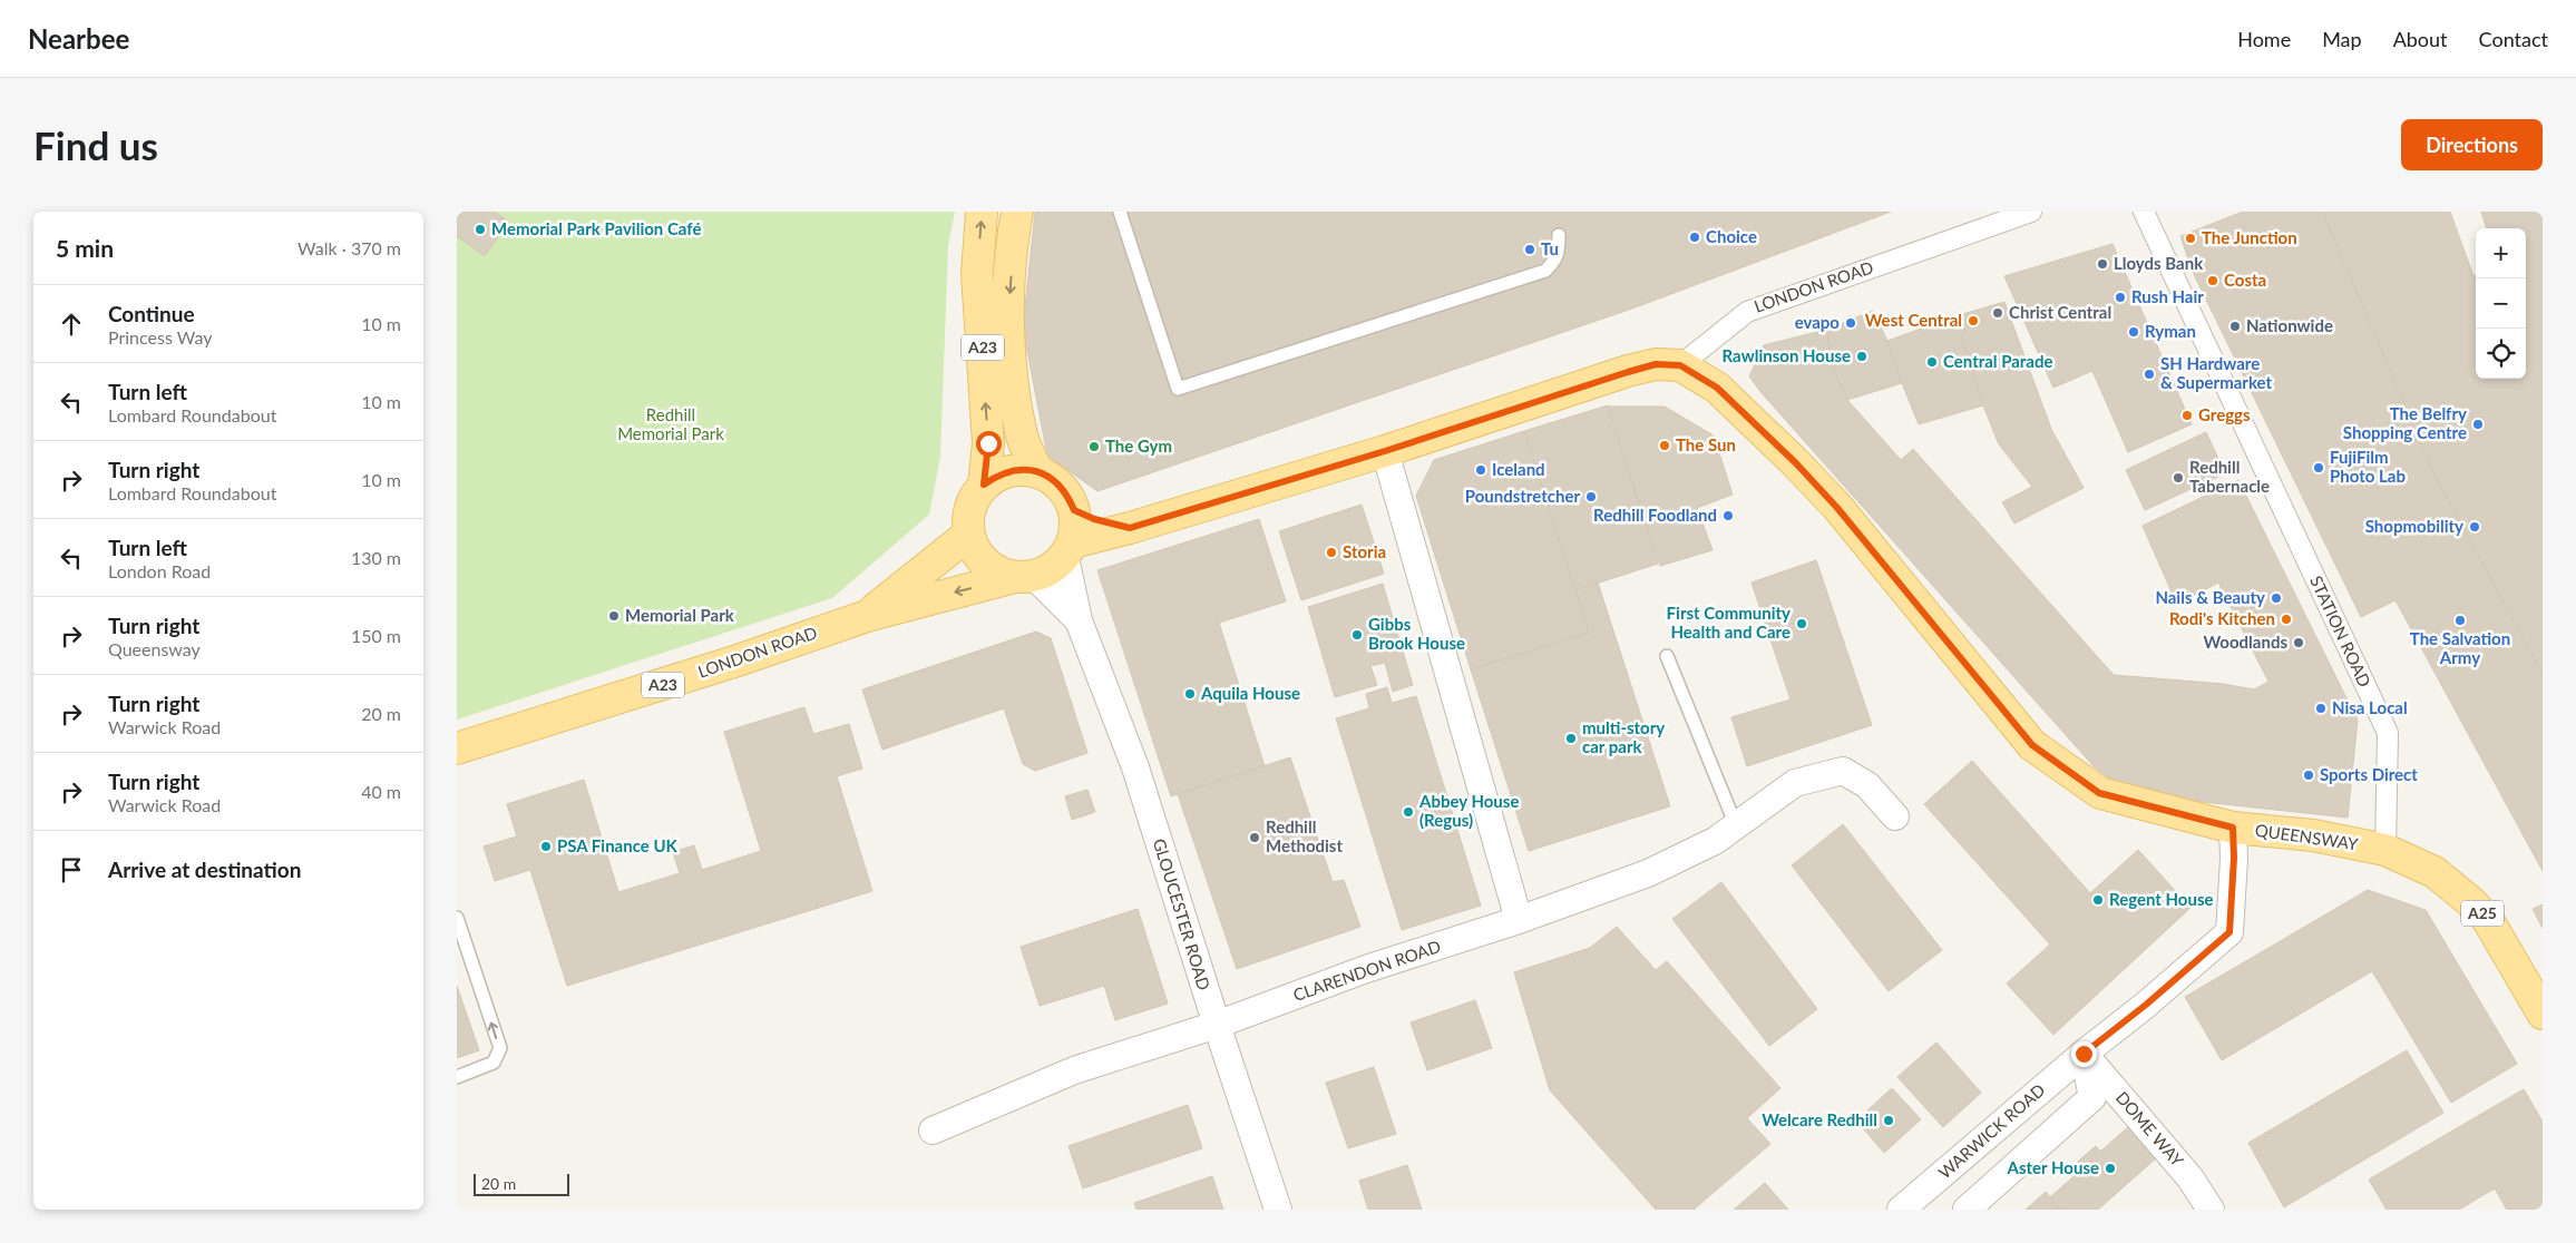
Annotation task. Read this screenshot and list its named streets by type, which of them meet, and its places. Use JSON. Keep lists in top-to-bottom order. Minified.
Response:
{"streets":{"main road":["LONDON ROAD","A23","QUEENSWAY","A25"],"street":["STATION ROAD","GLOUCESTER ROAD","CLARENDON ROAD","DOME WAY","WARWICK ROAD"]},"crossings":[["LONDON ROAD","A23"],["LONDON ROAD","QUEENSWAY"],["LONDON ROAD","GLOUCESTER ROAD"],["A23","GLOUCESTER ROAD"],["STATION ROAD","QUEENSWAY"],["STATION ROAD","A25"],["QUEENSWAY","A25"],["QUEENSWAY","WARWICK ROAD"],["GLOUCESTER ROAD","CLARENDON ROAD"],["DOME WAY","WARWICK ROAD"]],"parks":["Redhill Memorial Park"],"places":["Memorial Park Pavilion Café","Choice","The Junction","Tu","Lloyds Bank","Costa","Rush Hair","Christ Central","West Central","evapo","Nationwide","Ryman","Rawlinson House","Central Parade","SH Hardware & Supermarket","Greggs","The Belfry Shopping Centre","The Sun","The Gym","FujiFilm Photo Lab","Iceland","Redhill Tabernacle","Poundstretcher","Redhill Foodland","Shopmobility","Storia","Nails & Beauty","Memorial Park","Rodi's Kitchen","The Salvation Army","First Community Health and Care","Gibbs Brook House","Woodlands","Aquila House","Nisa Local","multi-story car park","Sports Direct","Abbey House (Regus)","Redhill Methodist","PSA Finance UK","Regent House","Welcare Redhill","Aster House"],"scale_bar":"20 m","page":{"header":"Nearbee","nav":["Home","Map","About","Contact"],"buttons":"Directions","title":"Find us","heading":["5 min","Walk · 370 m"],"map_buttons":["+","−"],"list":[["Continue","Princess Way","10 m"],["Turn left","Lombard Roundabout","10 m"],["Turn right","Lombard Roundabout","10 m"],["Turn left","London Road","130 m"],["Turn right","Queensway","150 m"],["Turn right","Warwick Road","20 m"],["Turn right","Warwick Road","40 m"],"Arrive at destination"],"scale":"20 m"}}
